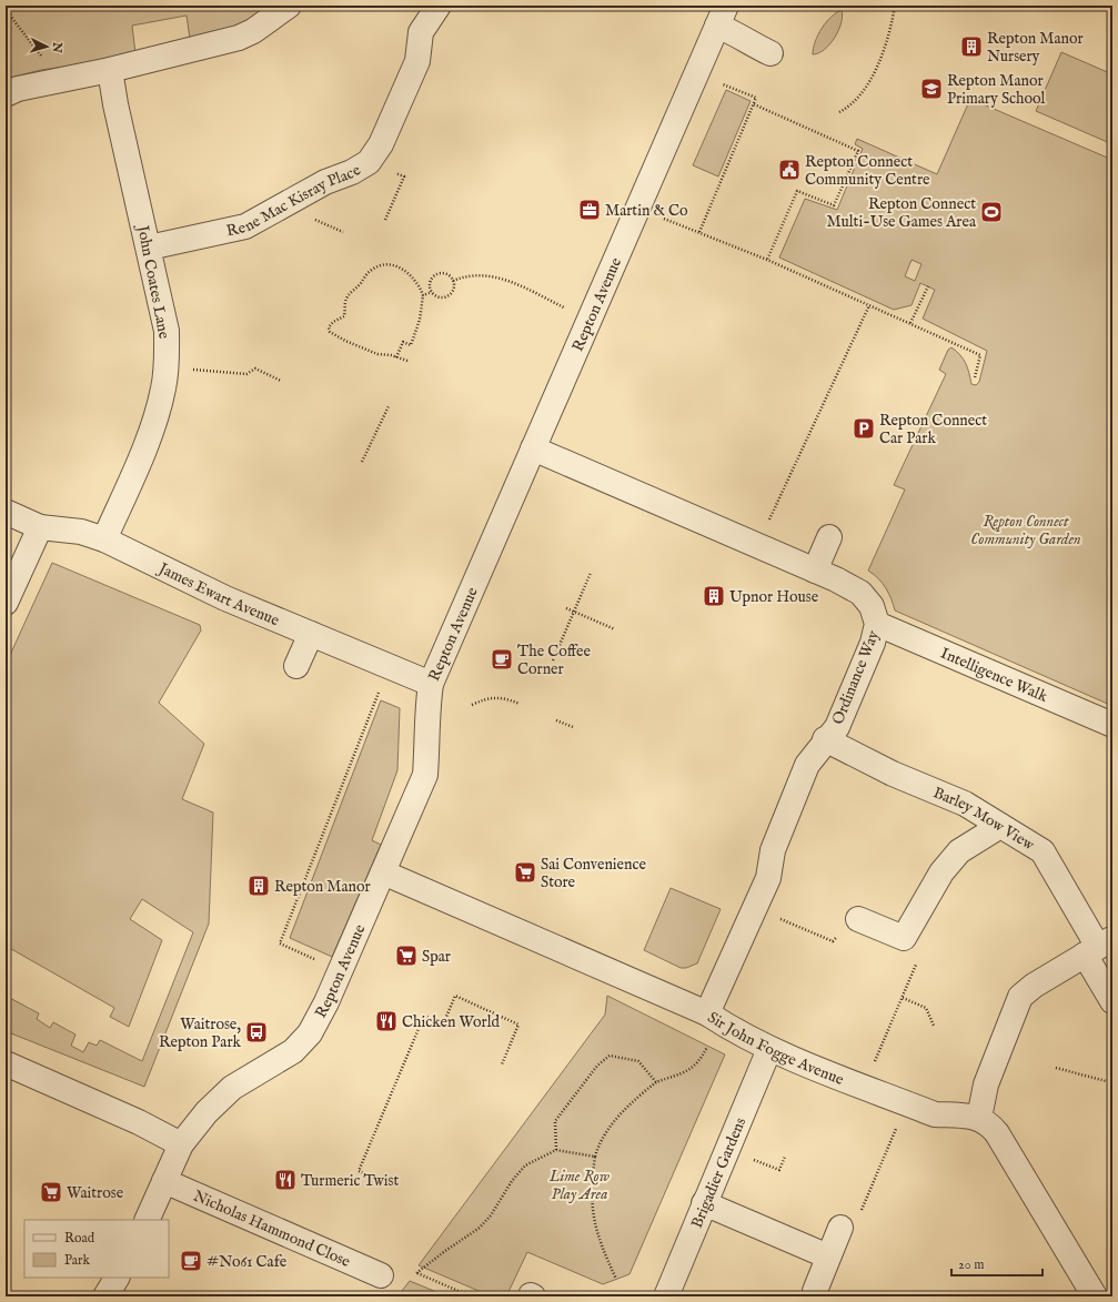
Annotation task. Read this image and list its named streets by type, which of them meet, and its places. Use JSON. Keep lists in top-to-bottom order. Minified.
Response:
{"streets":{"street":["Rene Mac Kisray Place","John Coates Lane","Repton Avenue","James Ewart Avenue","Intelligence Walk","Ordinance Way","Barley Mow View","Sir John Fogge Avenue","Brigadier Gardens","Nicholas Hammond Close"]},"crossings":[["Rene Mac Kisray Place","John Coates Lane"],["John Coates Lane","James Ewart Avenue"],["Repton Avenue","James Ewart Avenue"],["Repton Avenue","Ordinance Way"],["Repton Avenue","Sir John Fogge Avenue"],["Repton Avenue","Nicholas Hammond Close"],["Intelligence Walk","Ordinance Way"],["Ordinance Way","Barley Mow View"],["Ordinance Way","Sir John Fogge Avenue"],["Sir John Fogge Avenue","Brigadier Gardens"]],"parks":["Repton Connect Community Garden","Lime Row Play Area"],"places":{"building":["Repton Manor Nursery","Upnor House","Repton Manor"],"school or university":["Repton Manor Primary School"],"public building":["Repton Connect Community Centre"],"office":["Martin & Co"],"sports":["Repton Connect Multi-Use Games Area"],"parking":["Repton Connect Car Park"],"cafe":["The Coffee Corner","#No61 Cafe"],"supermarket":["Sai Convenience Store","Spar","Waitrose"],"restaurant":["Chicken World","Turmeric Twist"],"bus stop":["Waitrose, Repton Park"]},"legend":["Road","Park"],"scale_bar":"20 m","north":"right"}
